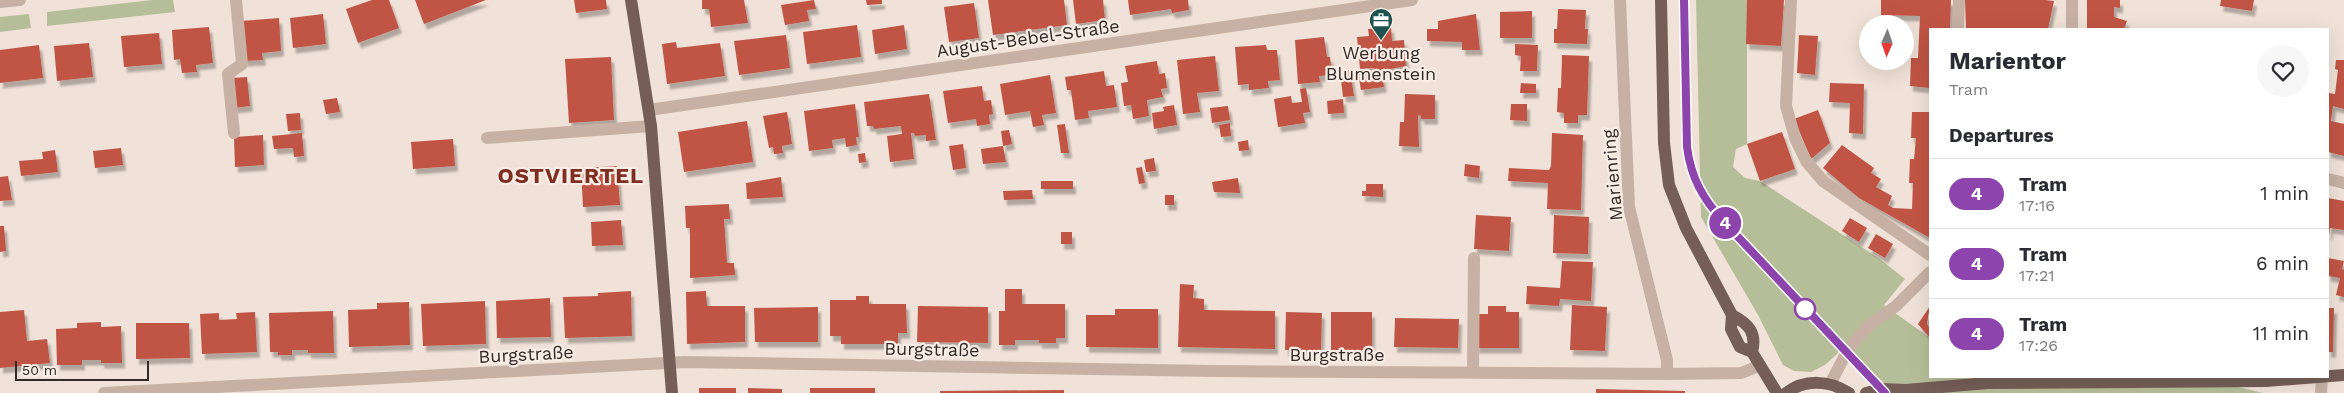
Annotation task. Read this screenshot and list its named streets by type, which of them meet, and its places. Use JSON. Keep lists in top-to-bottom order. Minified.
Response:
{"streets":{"street":["August-Bebel-Straße","Marienring","Burgstraße"]},"crossings":[["Marienring","Burgstraße"]],"districts":["OSTVIERTEL"],"places":{"office":["Werbung Blumenstein"]},"lines":["tram line 4"],"scale_bar":"50 m","north":"bottom","page":{"on_map":"4","heading":[["Marientor","Tram"],"Departures"],"list":[{"mark":"4","name":"Tram","note":"17:16","value":"1 min"},{"mark":"4","name":"Tram","note":"17:21","value":"6 min"},{"mark":"4","name":"Tram","note":"17:26","value":"11 min"}],"scale":"50 m"}}
